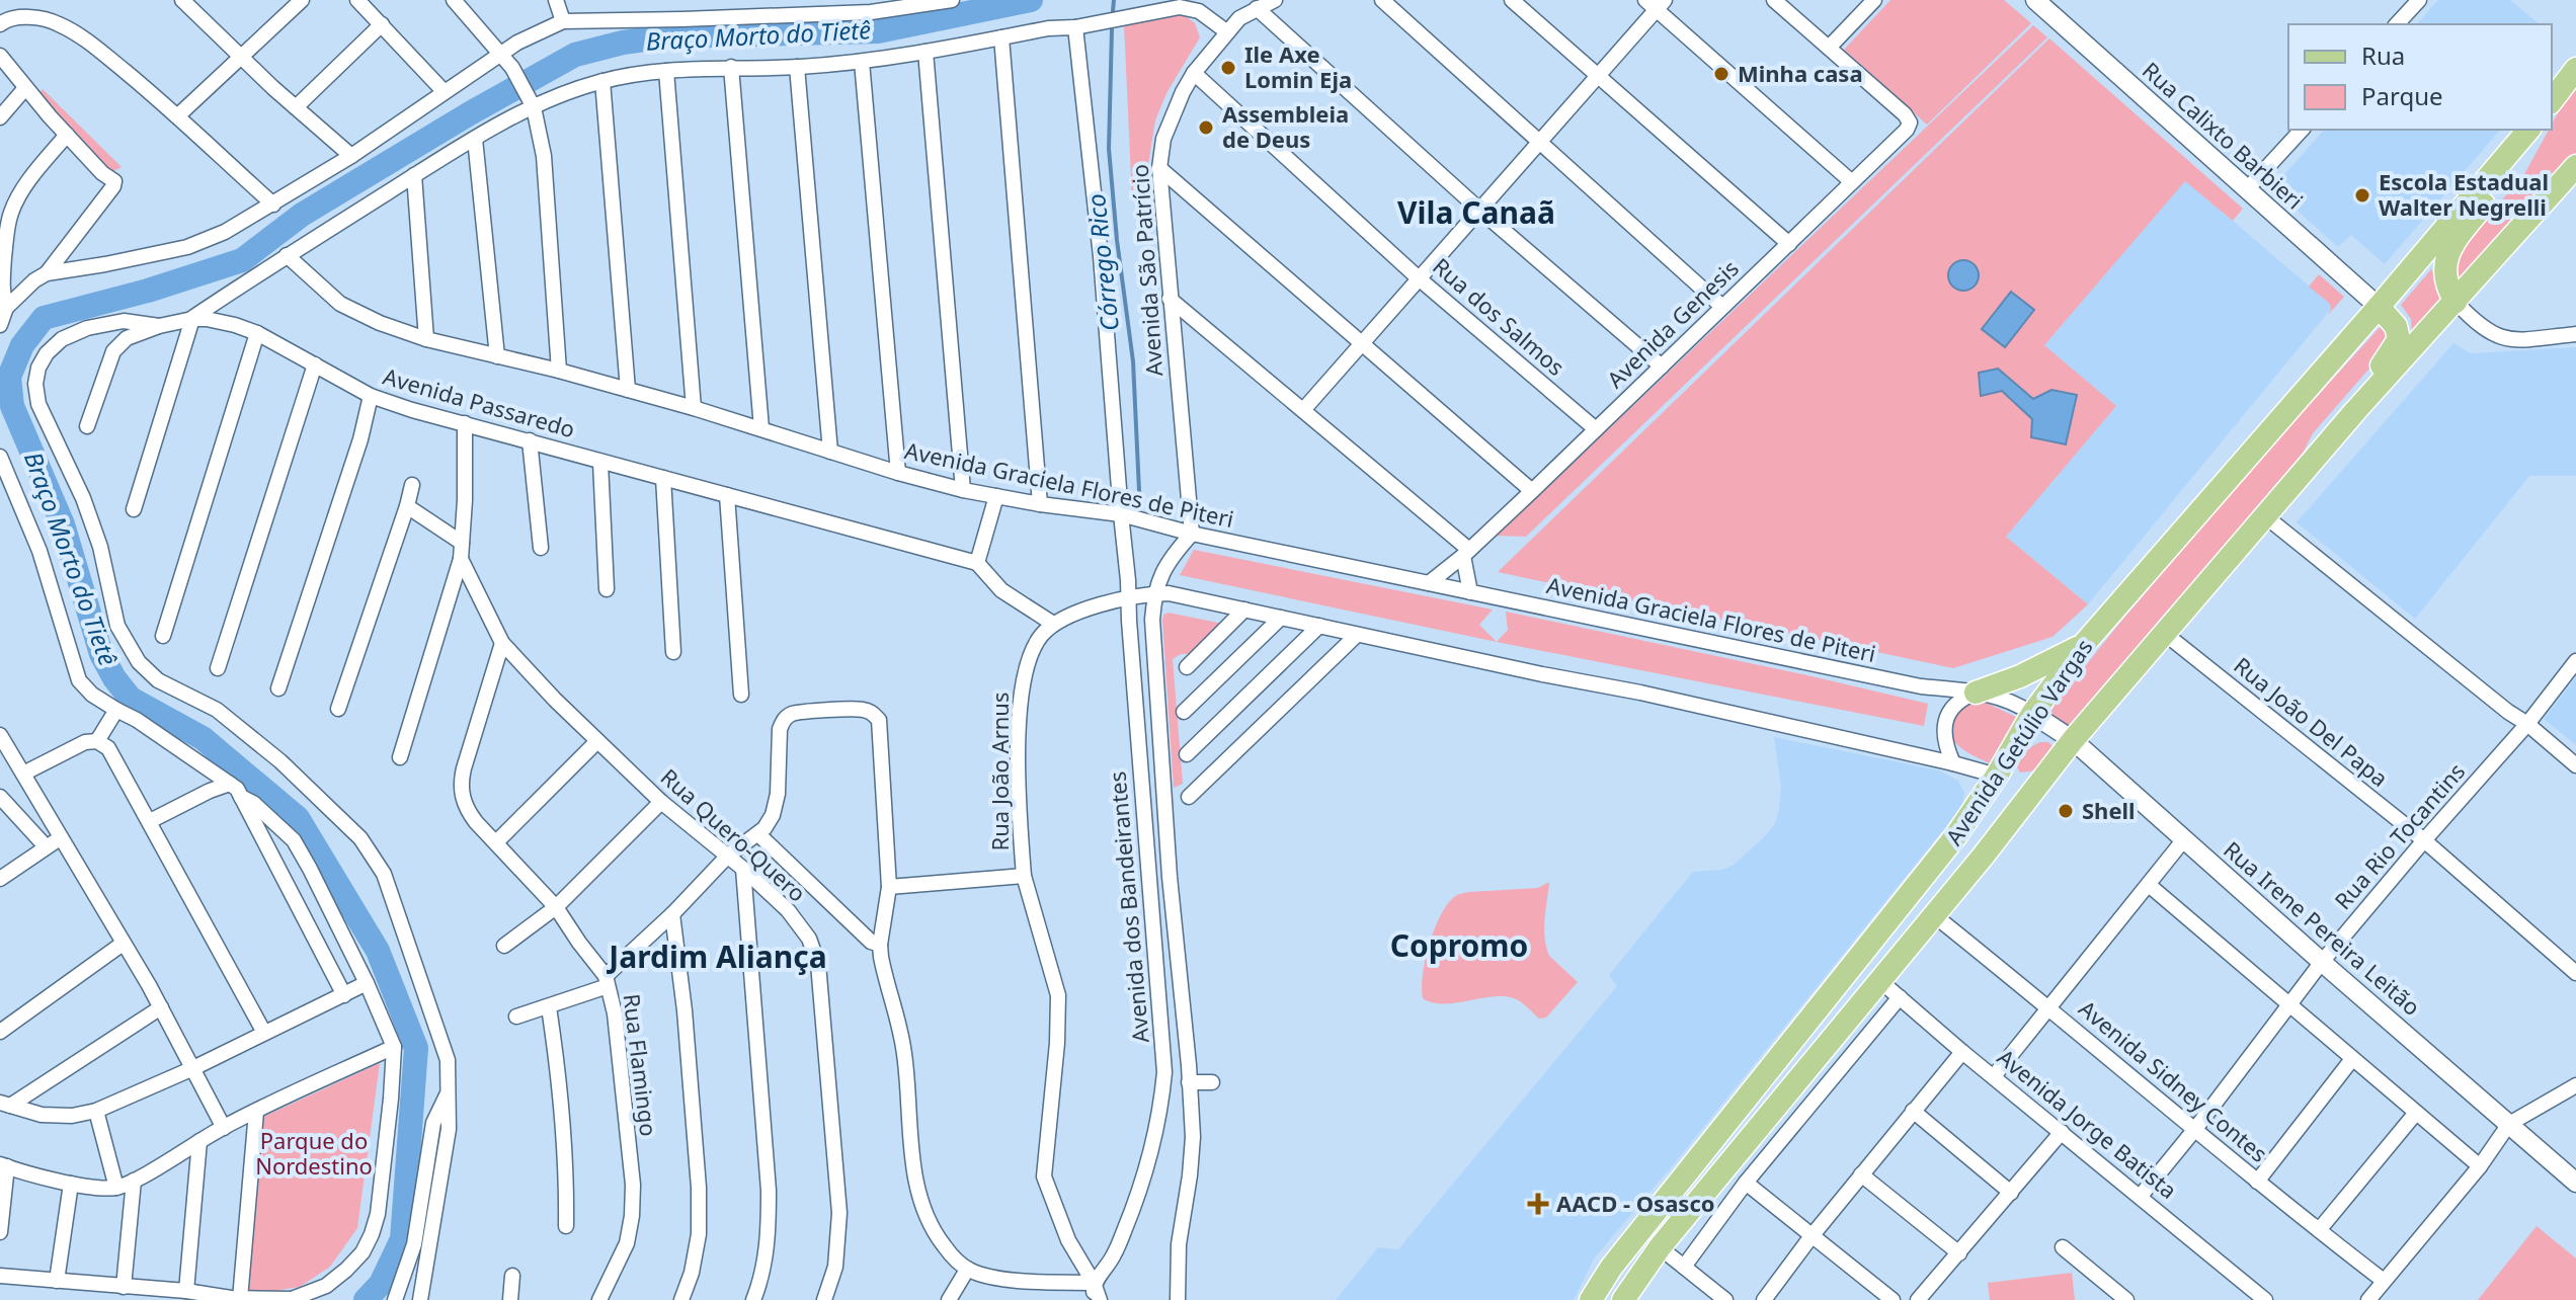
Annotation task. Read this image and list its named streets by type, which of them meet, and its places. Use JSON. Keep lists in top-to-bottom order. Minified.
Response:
{"streets":{"main road":["Avenida Getúlio Vargas"],"street":["Rua Calixto Barbieri","Avenida São Patrício","Rua dos Salmos","Avenida Genesis","Avenida Passaredo","Avenida Graciela Flores de Piteri","Rua João Del Papa","Rua João Arnus","Rua Quero-Quero","Rua Rio Tocantins","Avenida dos Bandeirantes","Rua Irene Pereira Leitão","Rua Flamingo","Avenida Sidney Contes","Avenida Jorge Batista"]},"crossings":[["Rua Calixto Barbieri","Avenida Getúlio Vargas"],["Avenida São Patrício","Rua dos Salmos"],["Avenida São Patrício","Avenida Graciela Flores de Piteri"],["Rua dos Salmos","Avenida Genesis"],["Avenida Genesis","Avenida Graciela Flores de Piteri"],["Avenida Graciela Flores de Piteri","Avenida Getúlio Vargas"],["Avenida Graciela Flores de Piteri","Avenida dos Bandeirantes"],["Avenida Graciela Flores de Piteri","Rua Irene Pereira Leitão"],["Rua João Del Papa","Avenida Getúlio Vargas"],["Rua João Del Papa","Rua Rio Tocantins"],["Avenida Getúlio Vargas","Rua Irene Pereira Leitão"],["Avenida Getúlio Vargas","Avenida Sidney Contes"],["Avenida Getúlio Vargas","Avenida Jorge Batista"],["Rua João Arnus","Avenida dos Bandeirantes"],["Rua Quero-Quero","Rua Flamingo"],["Rua Rio Tocantins","Rua Irene Pereira Leitão"],["Rua Rio Tocantins","Avenida Sidney Contes"],["Rua Rio Tocantins","Avenida Jorge Batista"]],"districts":["Vila Canaã","Copromo","Jardim Aliança"],"water":["Braço Morto do Tietê","Córrego Rico"],"parks":["Parque do Nordestino"],"places":{"other":["Ile Axe Lomin Eja","Minha casa","Assembleia de Deus","Escola Estadual Walter Negrelli","Shell"],"health":["AACD - Osasco"]},"legend":["Rua","Parque"]}
